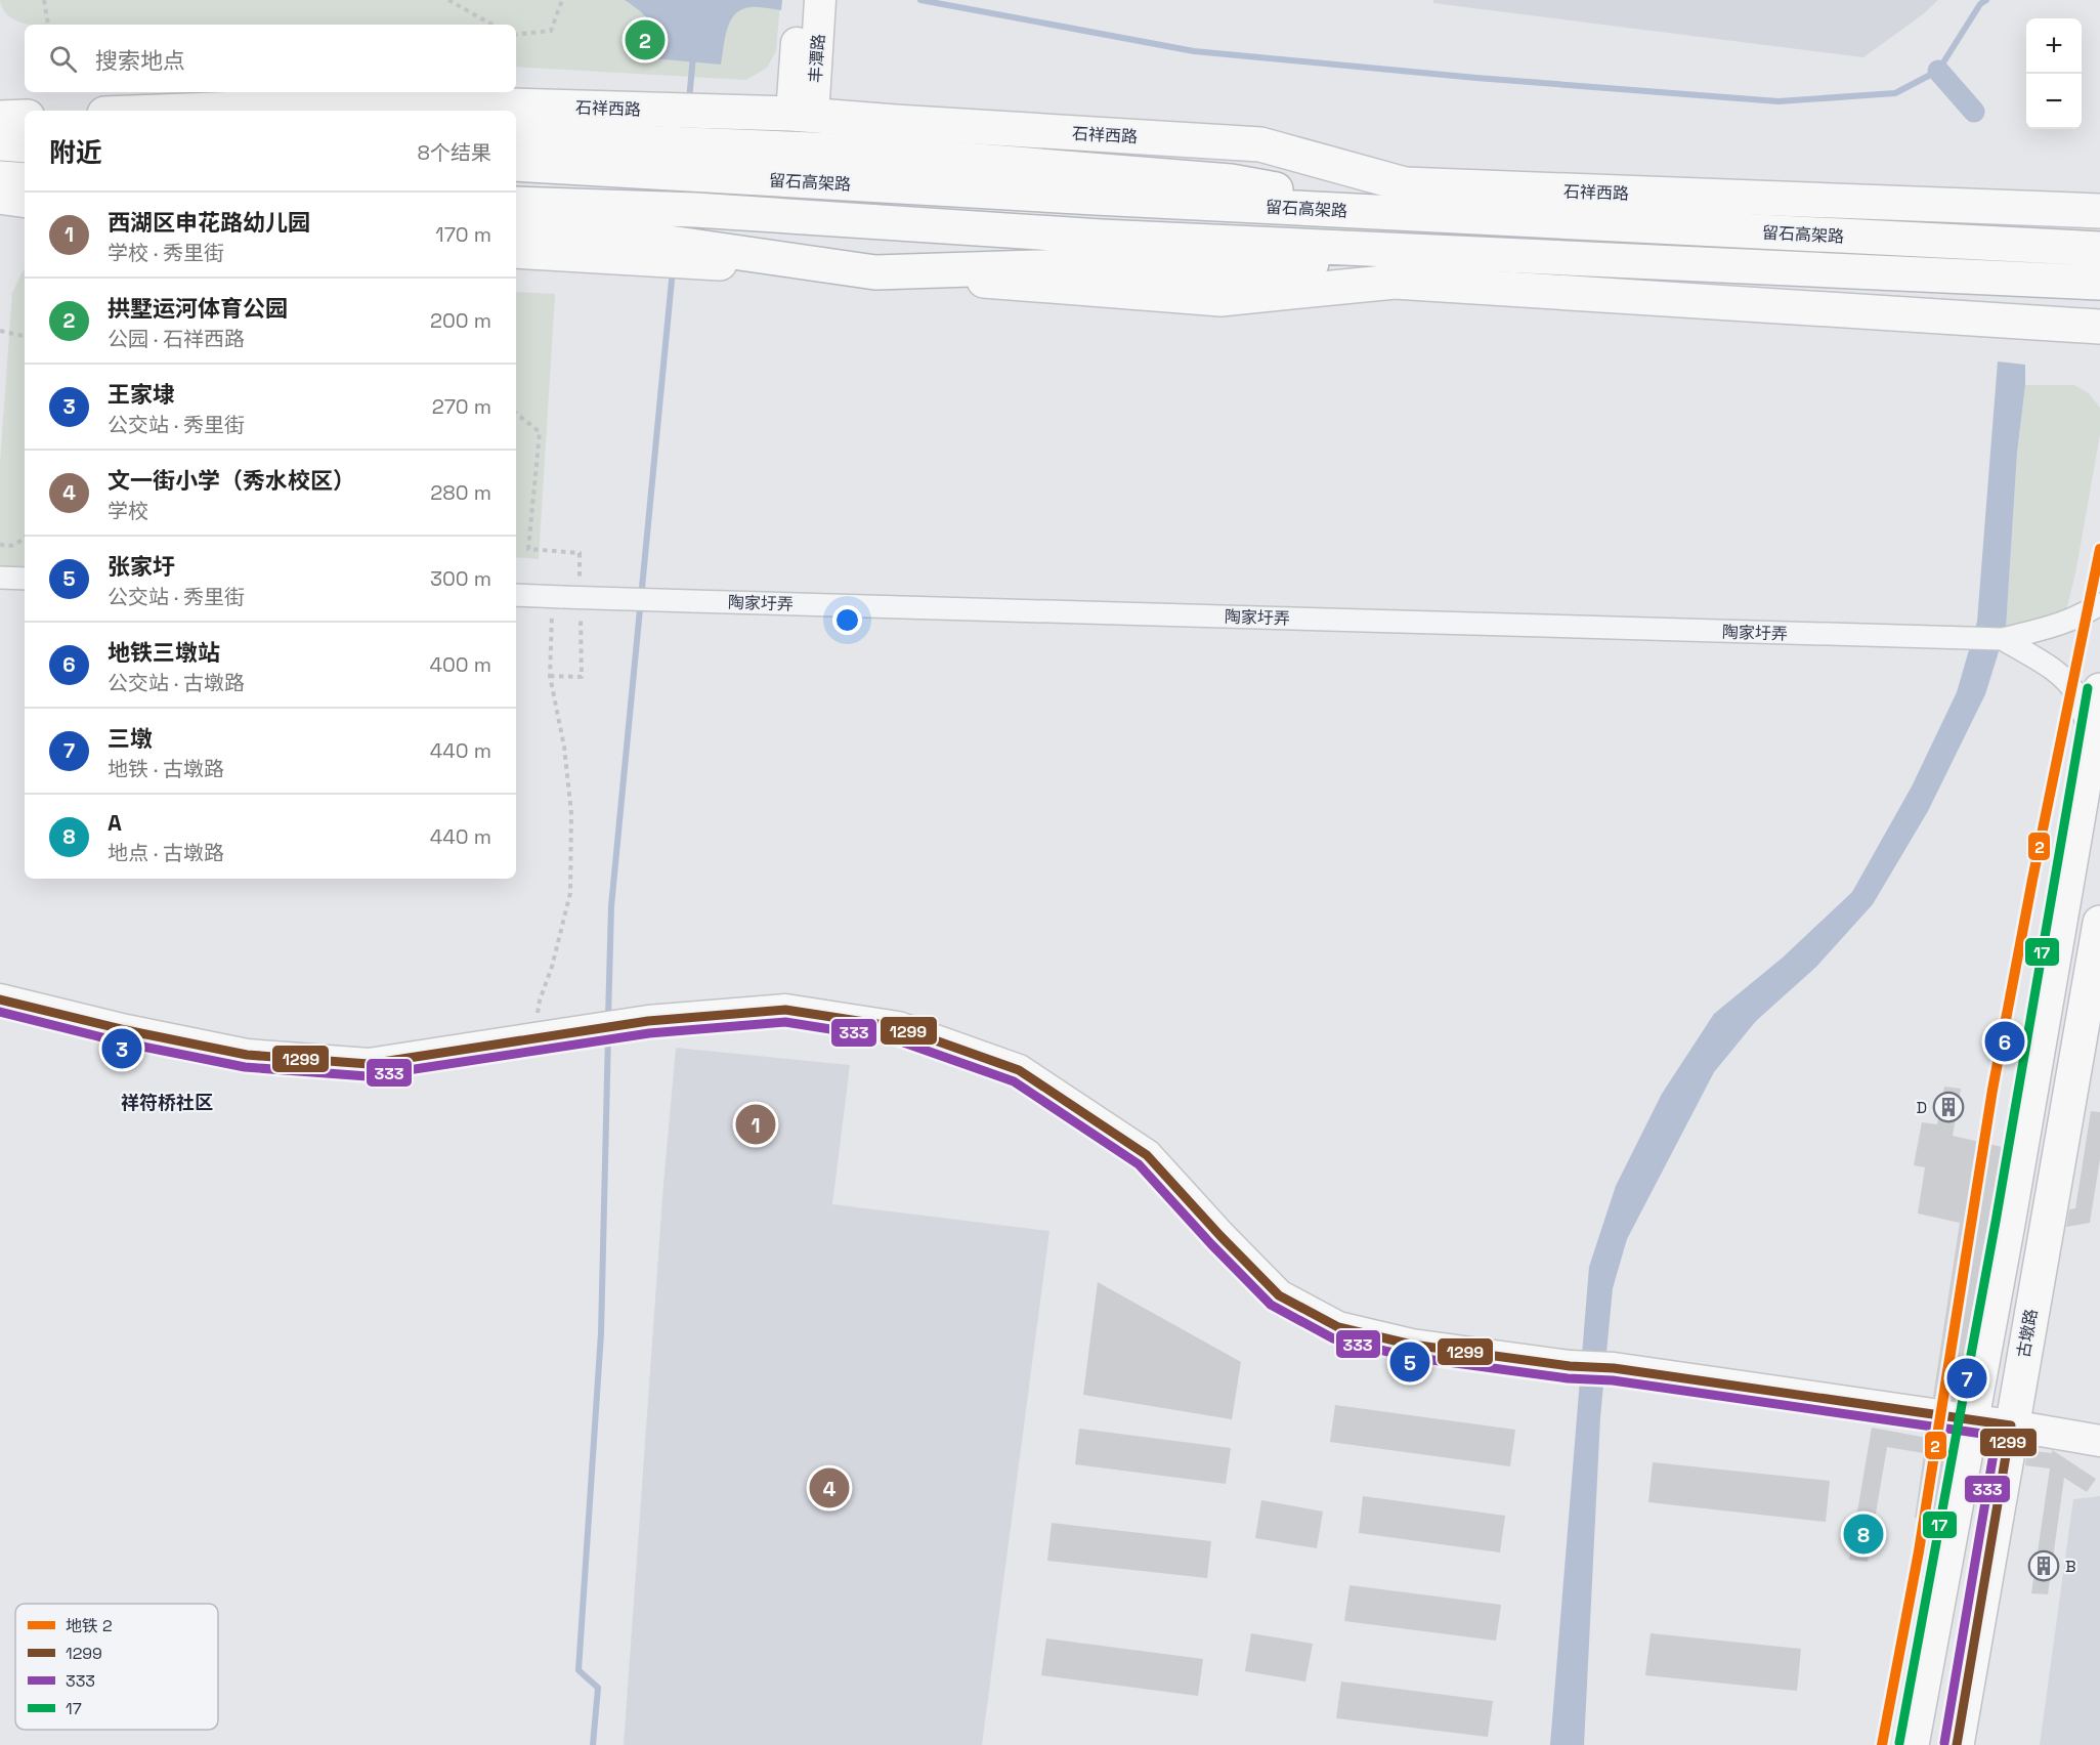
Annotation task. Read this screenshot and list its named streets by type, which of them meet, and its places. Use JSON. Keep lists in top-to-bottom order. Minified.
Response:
{"streets":{"main road":["石祥西路","留石高架路","古墩路"],"street":["丰潭路","陶家圩弄"]},"crossings":[["丰潭路","石祥西路"],["石祥西路","留石高架路"]],"districts":["祥符桥社区"],"places":{"building":["D","B"]},"lines":["metro line 2","transit line 17","transit line 1299","transit line 333"],"legend":["地铁 2","1299","333","17"],"page":{"pins":["2","6","3","1","5","7","4","8"],"map_buttons":["+","−"],"search":"搜索地点","heading":["附近","8个结果"],"list":[{"mark":"1","name":"西湖区申花路幼儿园","note":"学校 · 秀里街","value":"170 m"},{"mark":"2","name":"拱墅运河体育公园","note":"公园 · 石祥西路","value":"200 m"},{"mark":"3","name":"王家埭","note":"公交站 · 秀里街","value":"270 m"},{"mark":"4","name":"文一街小学（秀水校区）","note":"学校","value":"280 m"},{"mark":"5","name":"张家圩","note":"公交站 · 秀里街","value":"300 m"},{"mark":"6","name":"地铁三墩站","note":"公交站 · 古墩路","value":"400 m"},{"mark":"7","name":"三墩","note":"地铁 · 古墩路","value":"440 m"},{"mark":"8","name":"A","note":"地点 · 古墩路","value":"440 m"}]}}
